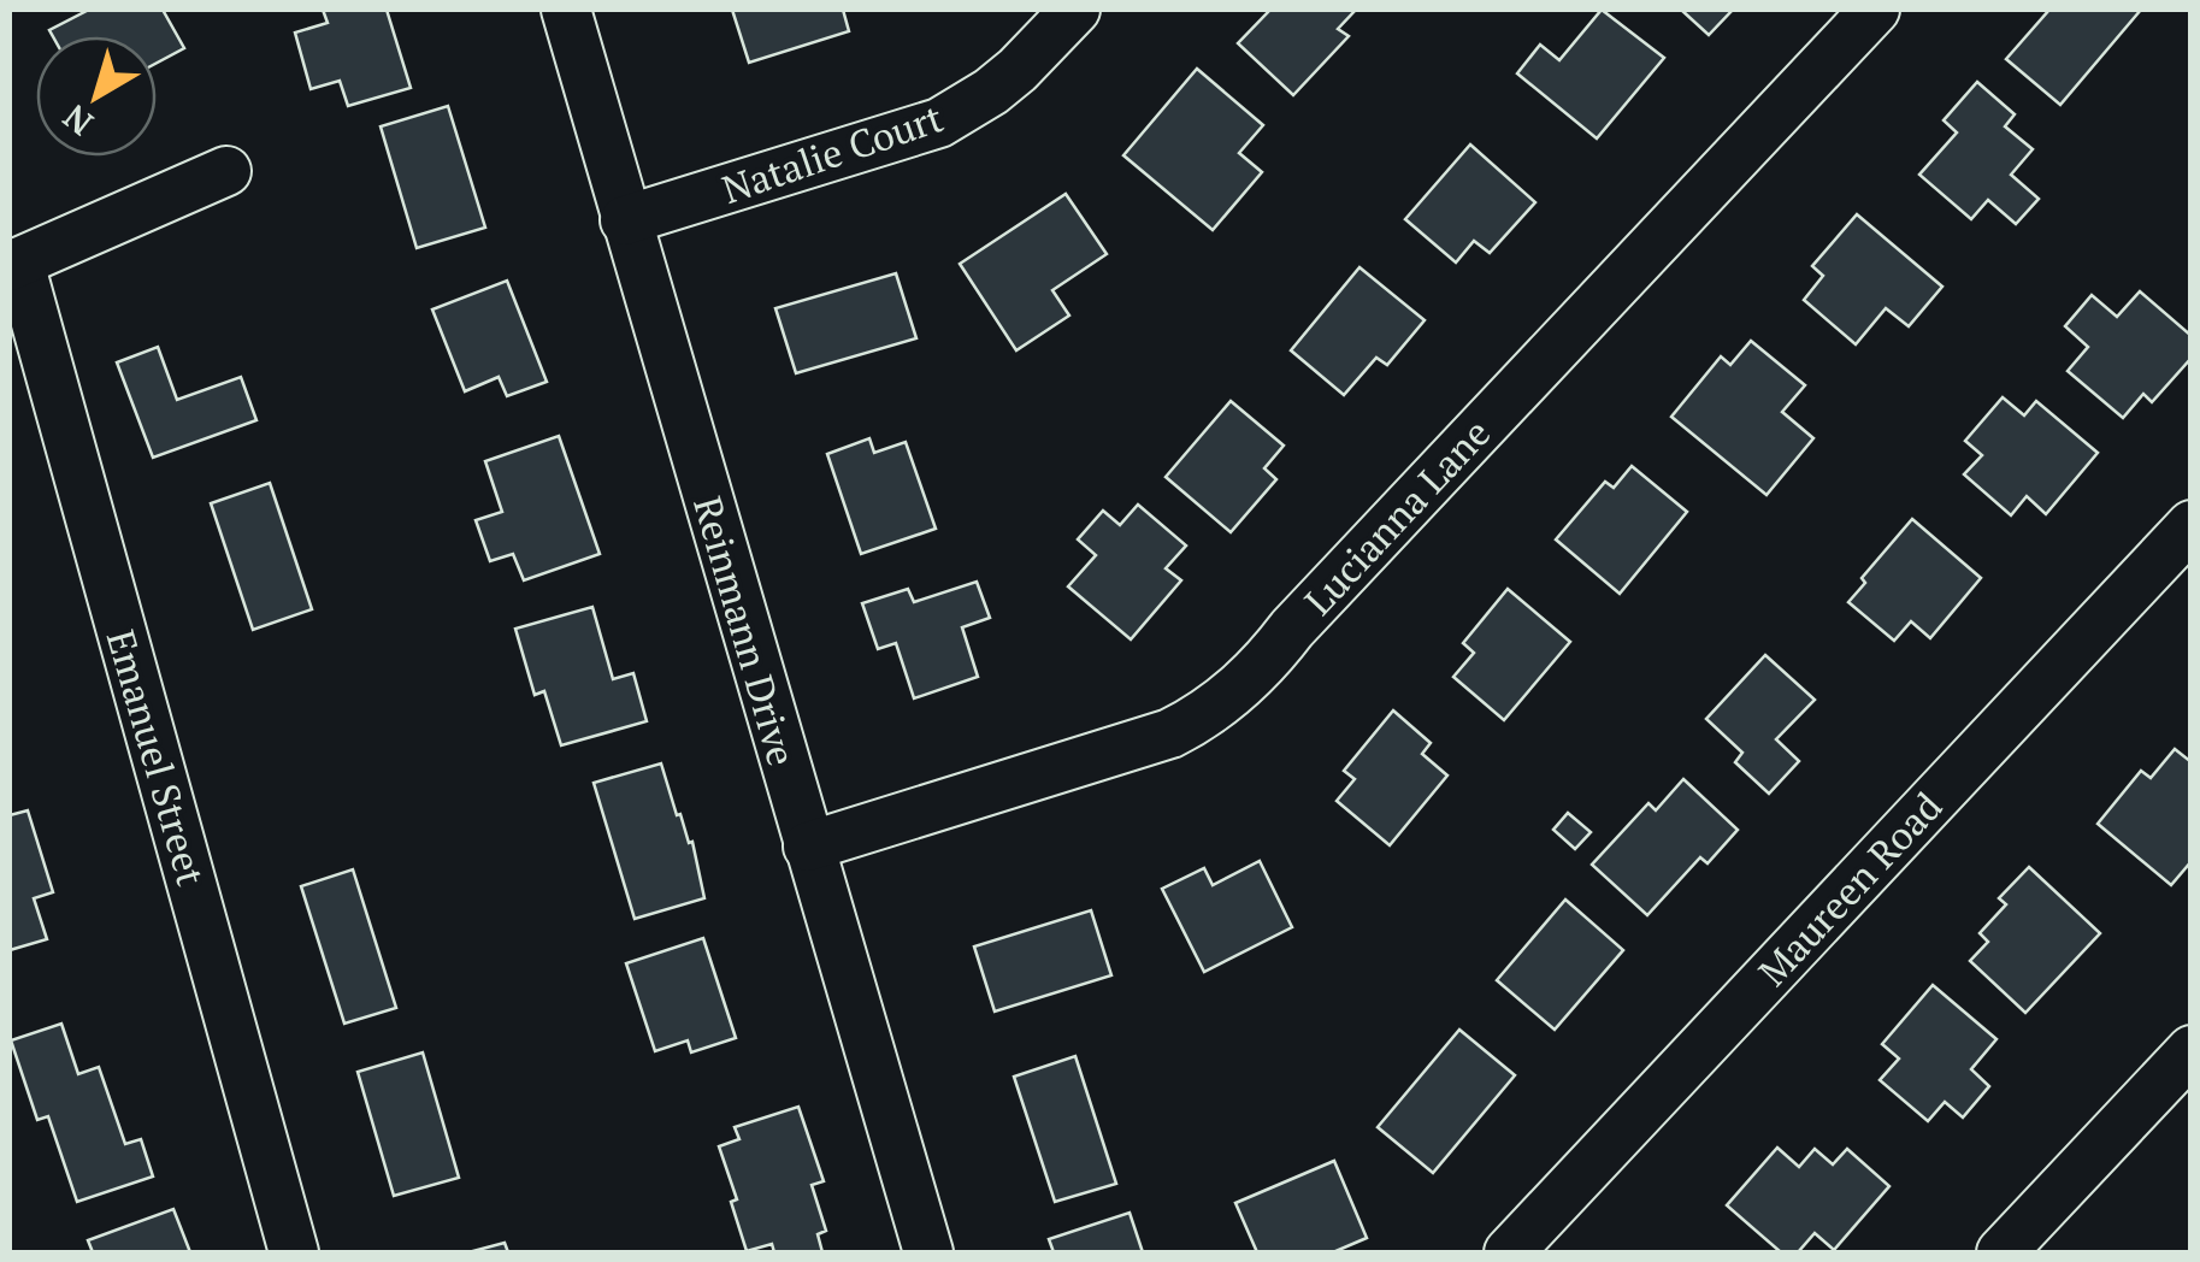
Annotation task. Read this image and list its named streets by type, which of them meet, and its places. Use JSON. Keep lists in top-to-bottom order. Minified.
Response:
{"streets":{"street":["Natalie Court","Lucianna Lane","Reinmann Drive","Emanuel Street","Maureen Road"]},"crossings":[["Natalie Court","Reinmann Drive"],["Lucianna Lane","Reinmann Drive"]],"north":"bottom left"}
